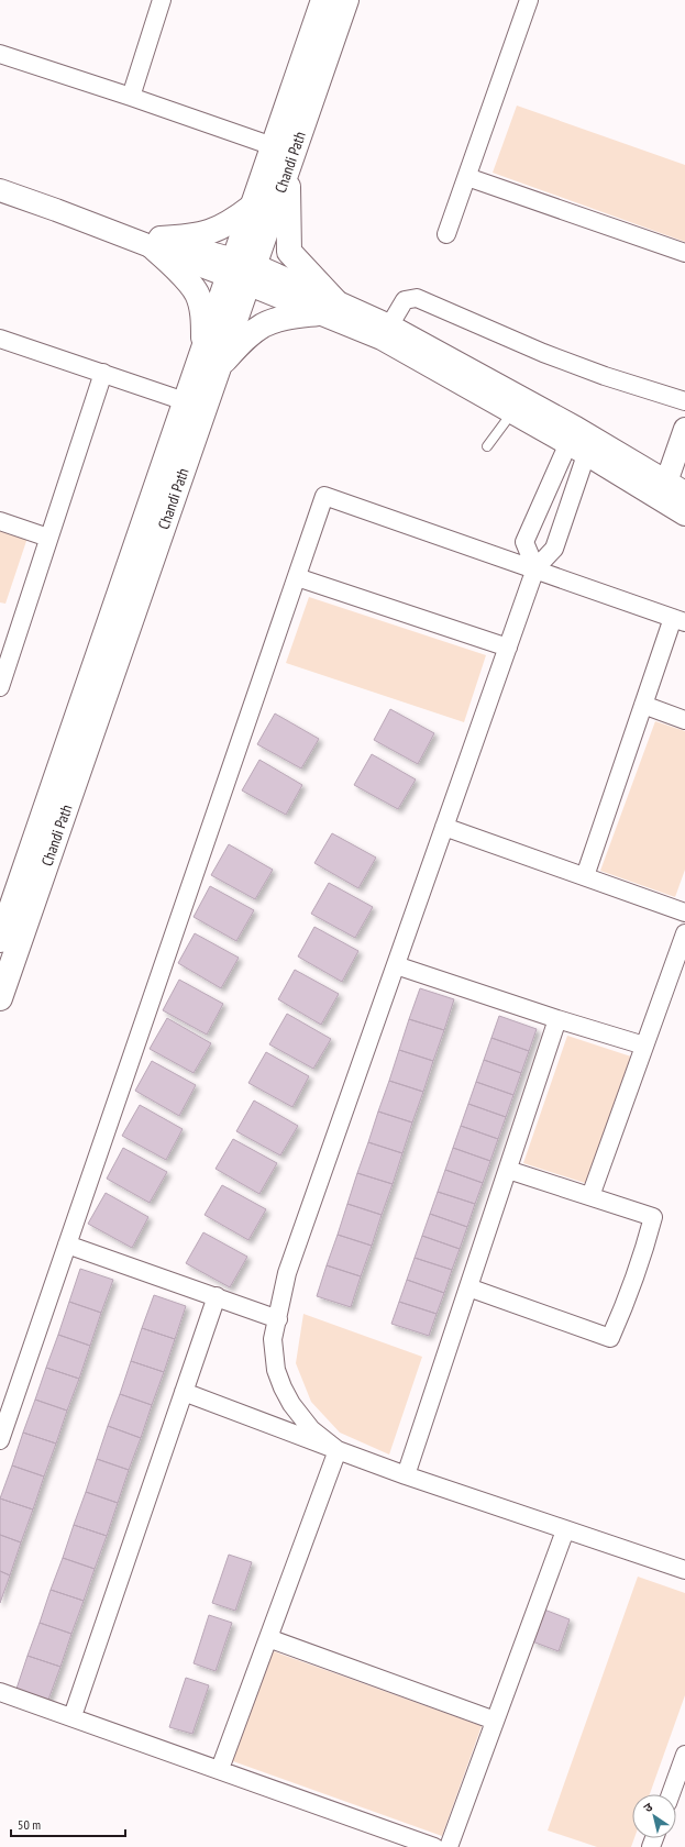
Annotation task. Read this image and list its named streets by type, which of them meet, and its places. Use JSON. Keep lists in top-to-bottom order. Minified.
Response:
{"streets":{"main road":["Chandi Path"]},"scale_bar":"50 m","north":"top left"}
